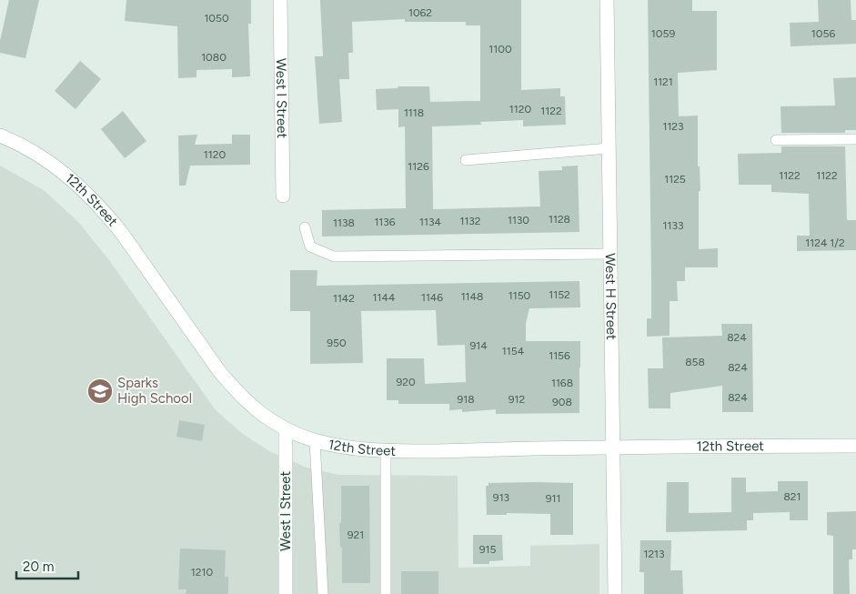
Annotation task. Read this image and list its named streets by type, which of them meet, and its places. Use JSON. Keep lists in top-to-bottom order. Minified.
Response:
{"streets":{"street":["West I Street","12th Street","West H Street"]},"crossings":[["West I Street","12th Street"],["12th Street","West H Street"]],"places":{"school or university":["Sparks High School"]},"house_numbers":["1062","1050","1059","1056","1100","1080","1121","1120","1122","1118","1123","1120","1126","1122","1122","1125","1128","1130","1132","1136","1134","1138","1133","1124 1/2","1152","1150","1148","1144","1146","1142","824","950","914","1154","1156","858","824","920","1168","824","918","912","908","821","913","911","921","915","1213","1210"],"scale_bar":"20 m"}
